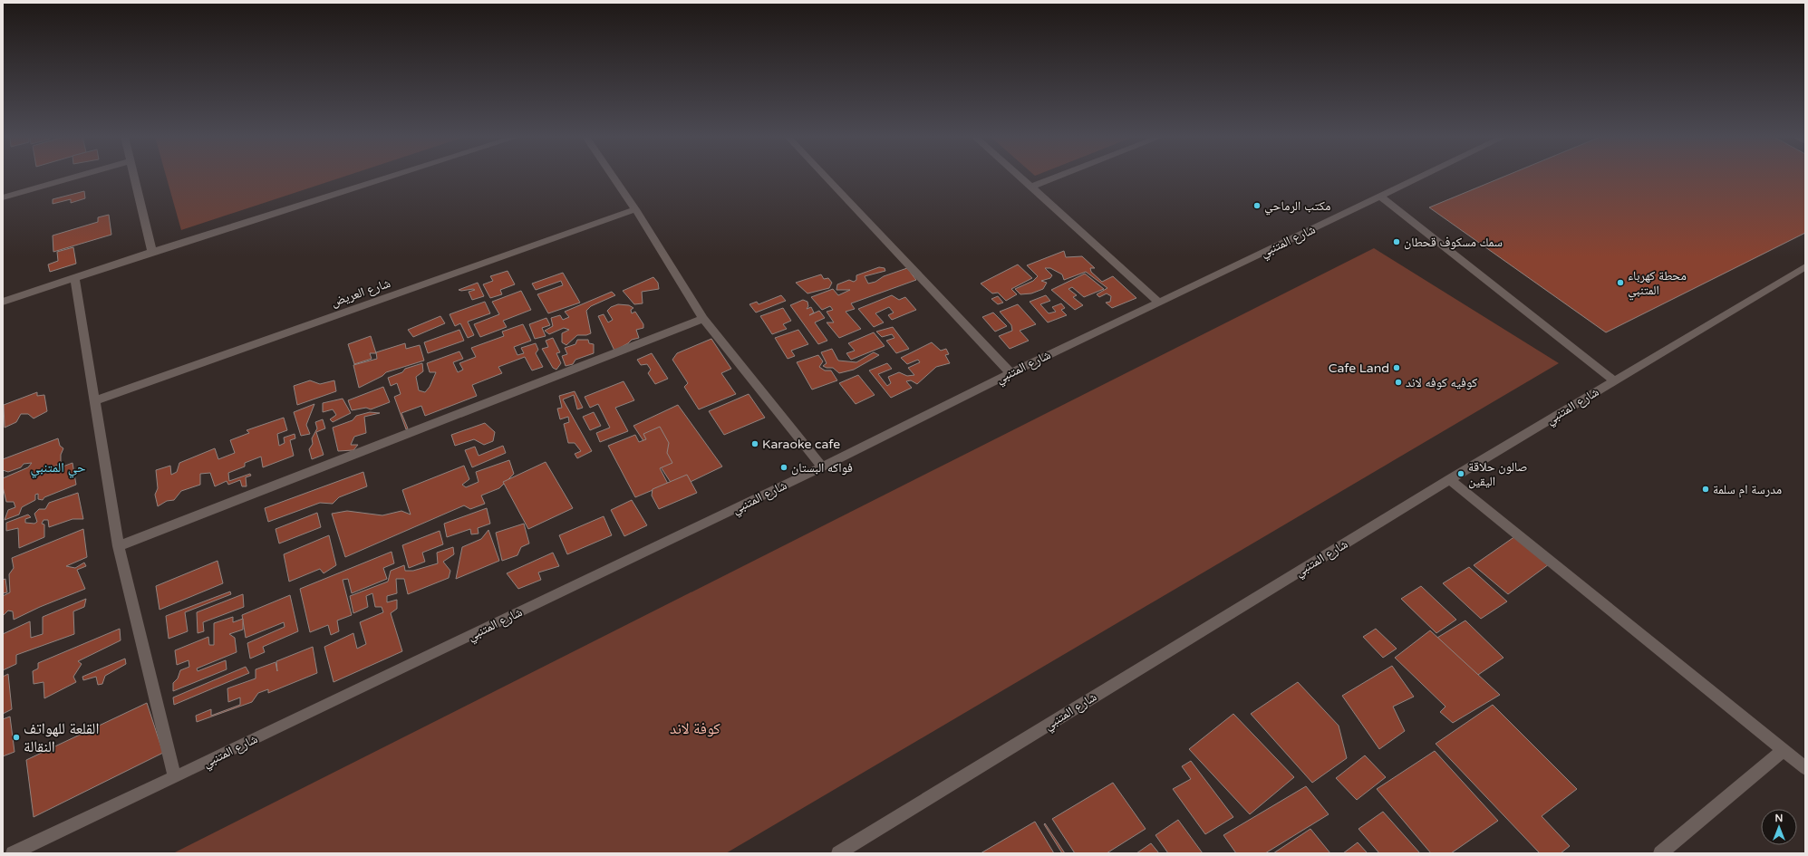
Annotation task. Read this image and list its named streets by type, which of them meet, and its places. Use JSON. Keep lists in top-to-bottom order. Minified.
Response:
{"streets":{"street":["شارع المتنبي","شارع العريض"]},"districts":["حي المتنبي"],"parks":["كوفة لاند"],"places":["مكتب الرماحي","سمك مسكوف قحطان","محطة كهرباء المتنبي","Cafe Land","كوفيه كوفه لاند","Karaoke cafe","فواكه البستان","صالون حلاقة اليقين","مدرسة ام سلمة","القلعة للهواتف النقالة"],"north":"top"}
